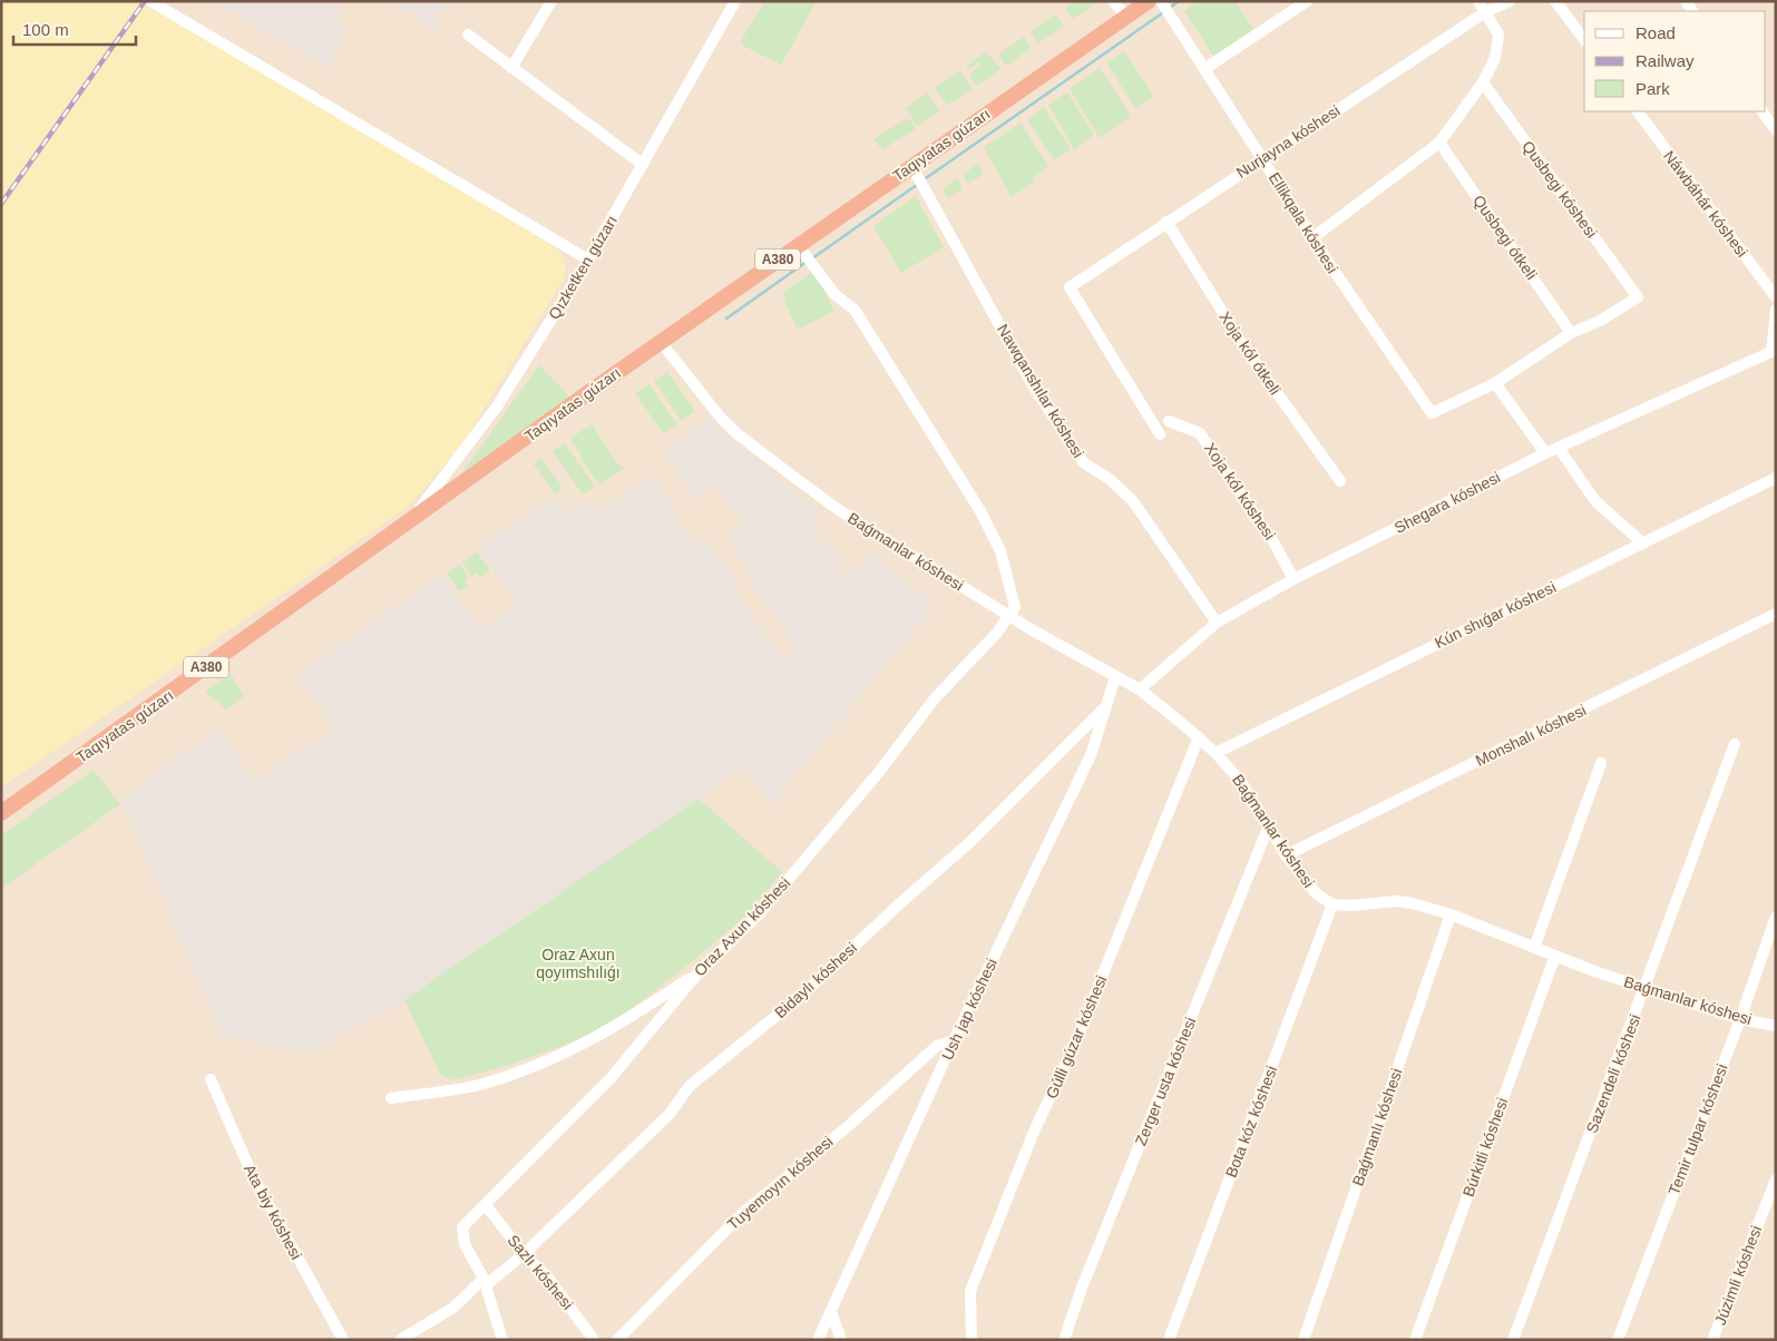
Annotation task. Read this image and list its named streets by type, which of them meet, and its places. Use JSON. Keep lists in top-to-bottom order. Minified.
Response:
{"streets":{"highway":["Taqıyatas gúzarı","A380"],"street":["Nurjayna kóshesi","Qusbegi kóshesi","Náwbáhár kóshesi","Ellikqala kóshesi","Qusbegi ótkeli","Qızketken gúzarı","Xoja kól ótkeli","Nawqanshılar kóshesi","Xoja kól kóshesi","Shegara kóshesi","Baǵmanlar kóshesi","Kún shıǵar kóshesi","Monshalı kóshesi","Oraz Axun kóshesi","Bidaylı kóshesi","Ush jap kóshesi","Gúlli gúzar kóshesi","Sazendeli kóshesi","Zerger usta kóshesi","Bota kóz kóshesi","Baǵmanlı kóshesi","Temir tulpar kóshesi","Búrkitli kóshesi","Tuyemoyın kóshesi","Ata biy kóshesi","Sazlı kóshesi","Júzimli kóshesi"]},"crossings":[["Nurjayna kóshesi","Ellikqala kóshesi"],["Nurjayna kóshesi","Xoja kól ótkeli"],["Taqıyatas gúzarı","Qızketken gúzarı"],["Taqıyatas gúzarı","Nawqanshılar kóshesi"],["Taqıyatas gúzarı","Baǵmanlar kóshesi"],["Qusbegi kóshesi","Qusbegi ótkeli"],["Nawqanshılar kóshesi","Shegara kóshesi"],["Xoja kól kóshesi","Shegara kóshesi"],["Shegara kóshesi","Baǵmanlar kóshesi"],["Baǵmanlar kóshesi","Kún shıǵar kóshesi"],["Baǵmanlar kóshesi","Monshalı kóshesi"],["Baǵmanlar kóshesi","Oraz Axun kóshesi"],["Baǵmanlar kóshesi","Ush jap kóshesi"],["Baǵmanlar kóshesi","Gúlli gúzar kóshesi"],["Baǵmanlar kóshesi","Sazendeli kóshesi"],["Baǵmanlar kóshesi","Zerger usta kóshesi"],["Baǵmanlar kóshesi","Bota kóz kóshesi"],["Baǵmanlar kóshesi","Baǵmanlı kóshesi"],["Baǵmanlar kóshesi","Temir tulpar kóshesi"],["Baǵmanlar kóshesi","Búrkitli kóshesi"],["Oraz Axun kóshesi","Bidaylı kóshesi"],["Oraz Axun kóshesi","Sazlı kóshesi"],["Bidaylı kóshesi","Ush jap kóshesi"],["Bidaylı kóshesi","Sazlı kóshesi"],["Ush jap kóshesi","Tuyemoyın kóshesi"]],"parks":["Oraz Axun qoyımshılıǵı"],"legend":["Road","Railway","Park"],"scale_bar":"100 m"}
